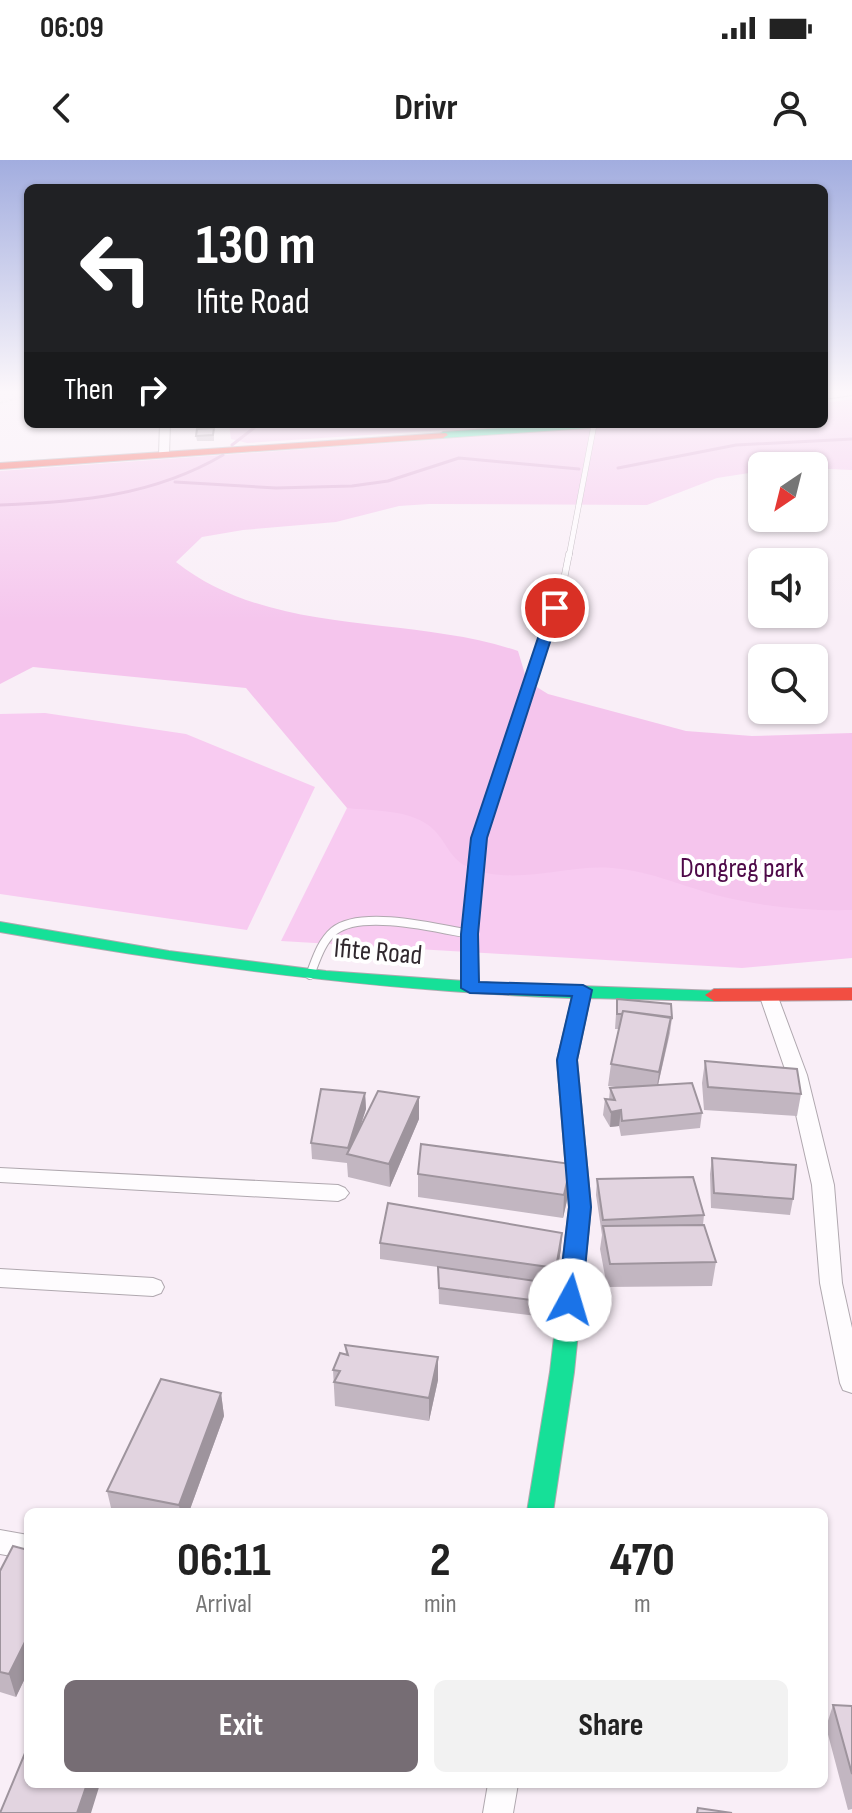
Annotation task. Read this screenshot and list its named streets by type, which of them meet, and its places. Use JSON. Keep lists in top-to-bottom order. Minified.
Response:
{"streets":{"street":["Ifite Road"]},"parks":["Dongreg park"],"north":"bottom left","page":{"status":"06:09","header":"Drivr","turn":["130 m","Ifite Road"],"then":"Then","eta":["06:11","Arrival","2","min","470","m"],"buttons":["Exit","Share"]}}
